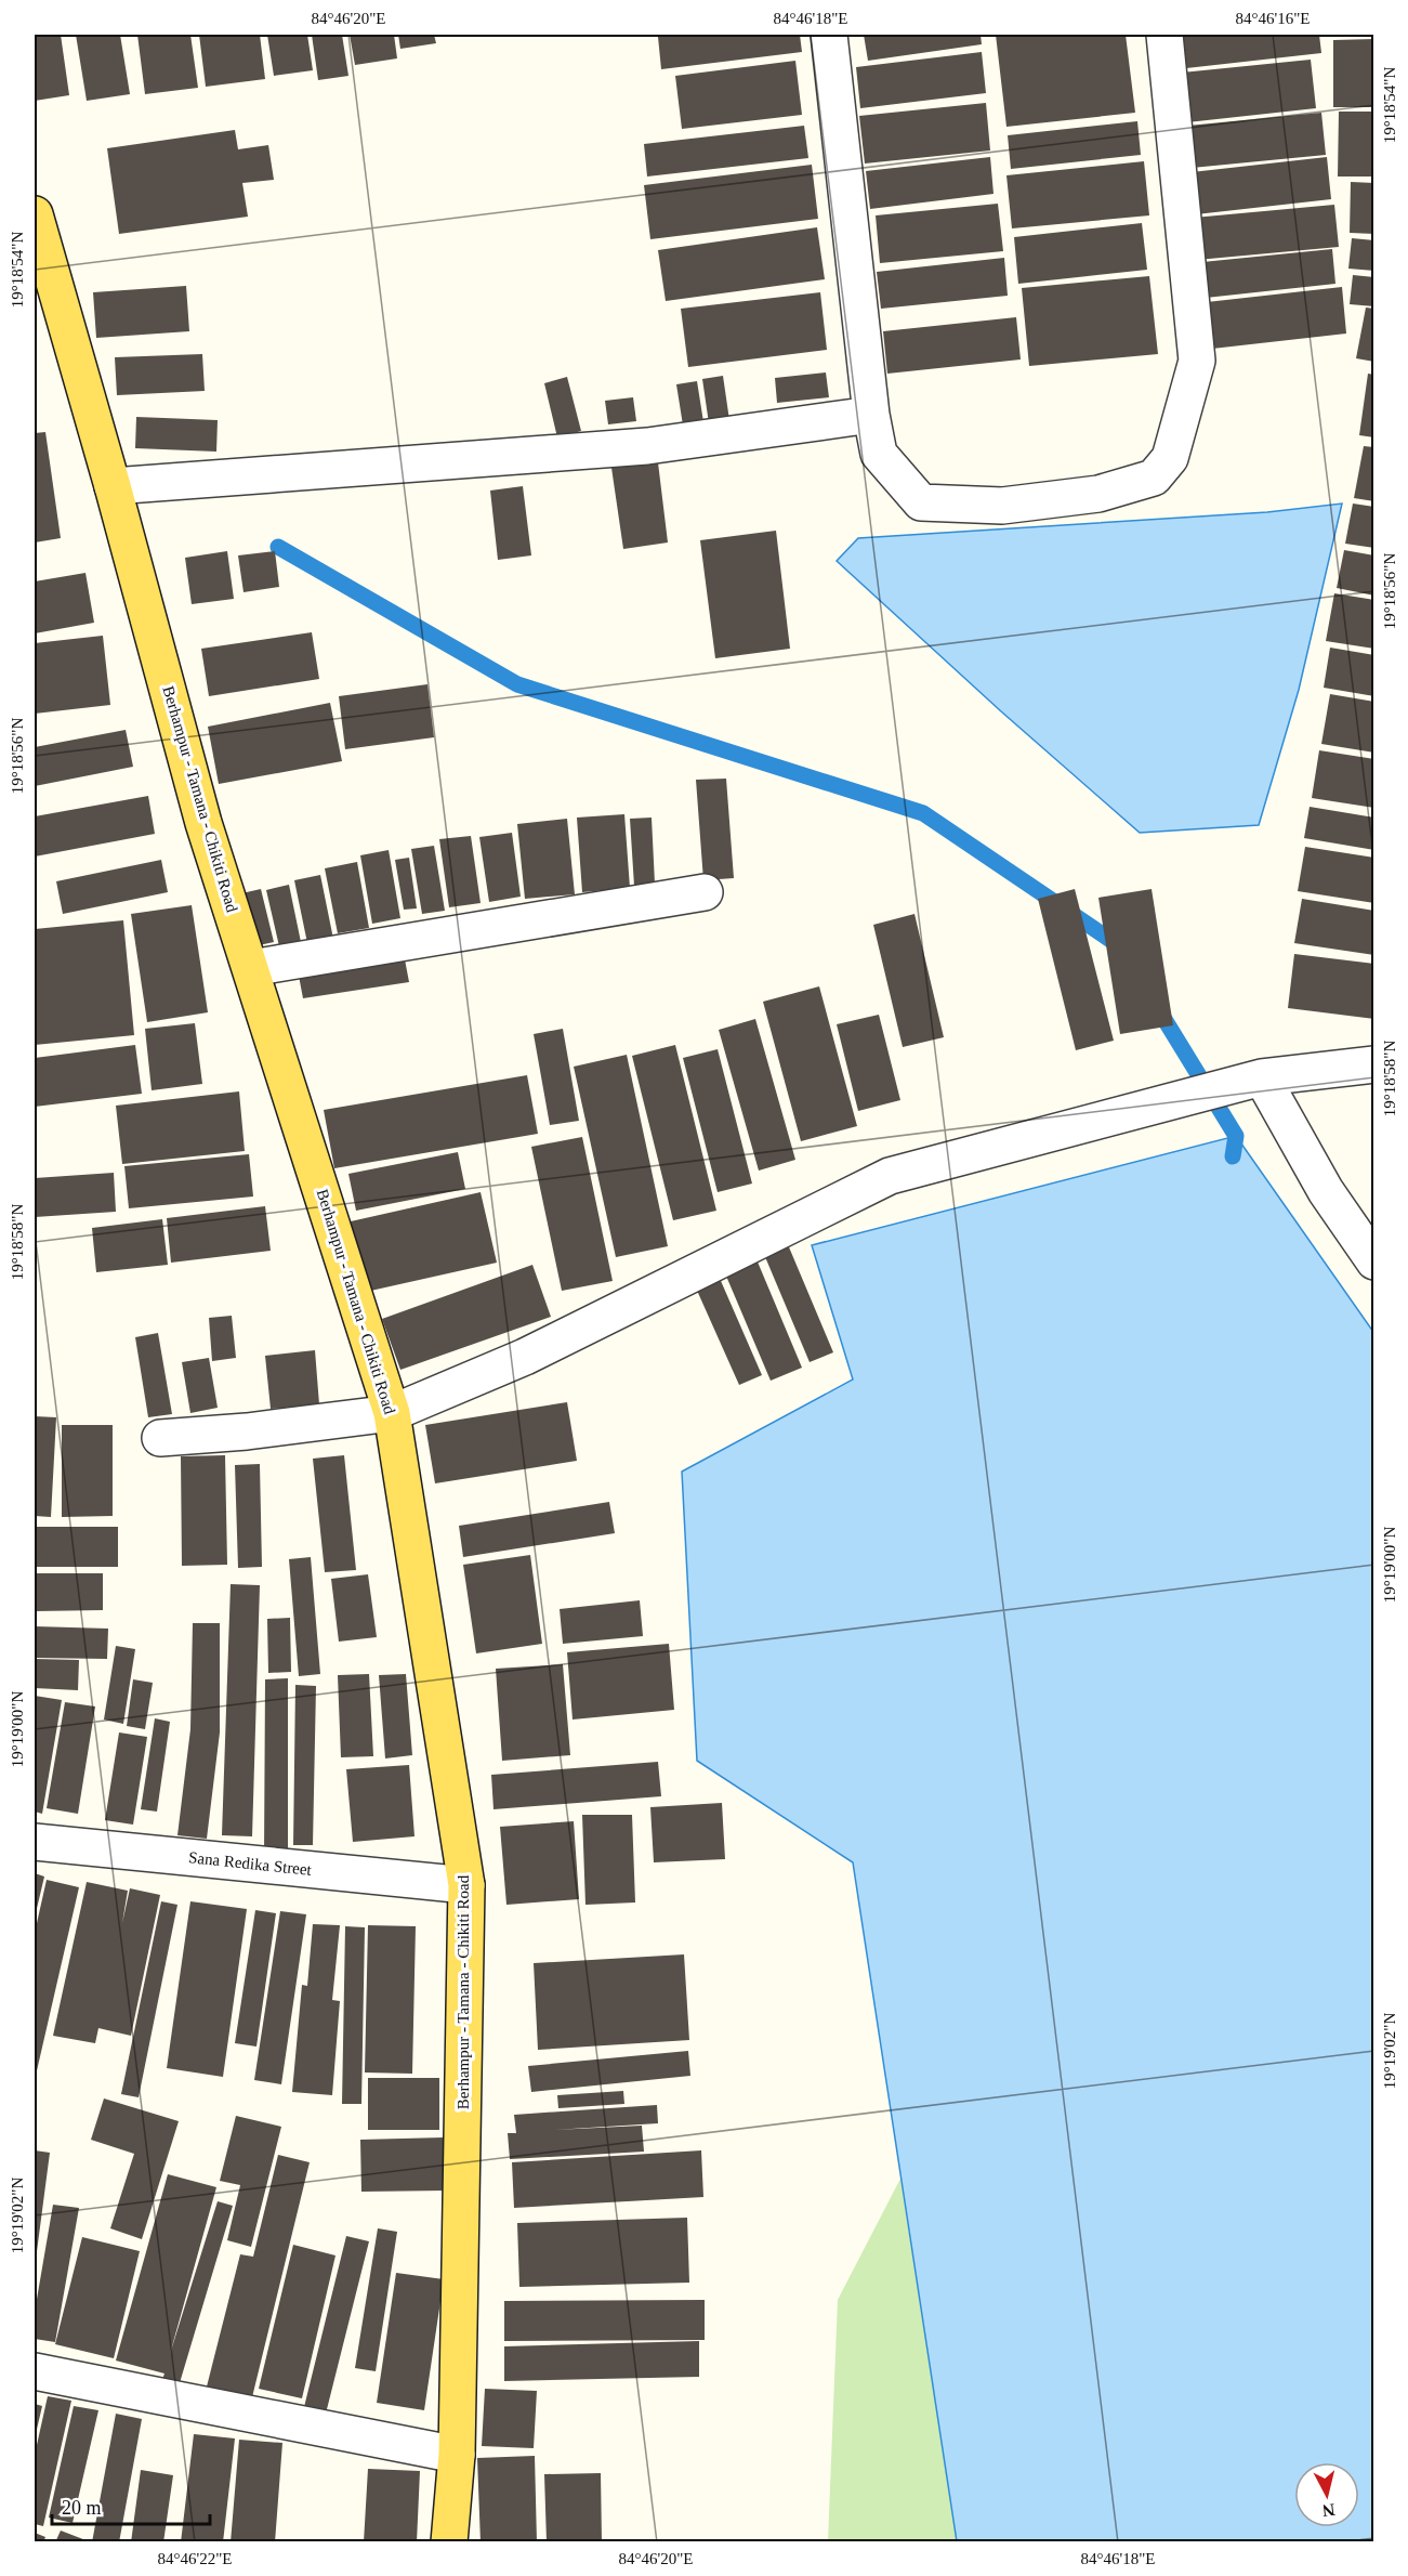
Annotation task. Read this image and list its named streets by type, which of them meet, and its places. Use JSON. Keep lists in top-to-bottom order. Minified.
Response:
{"streets":{"main road":["Berhampur - Tamana - Chikiti Road"],"street":["Sana Redika Street"]},"crossings":[["Berhampur - Tamana - Chikiti Road","Sana Redika Street"]],"scale_bar":"20 m","north":"bottom","coordinates":["84°46'20\"E","84°46'18\"E","84°46'16\"E","19°18'54\"N","19°18'56\"N","19°18'58\"N","19°19'00\"N","19°19'02\"N","84°46'22\"E"]}
